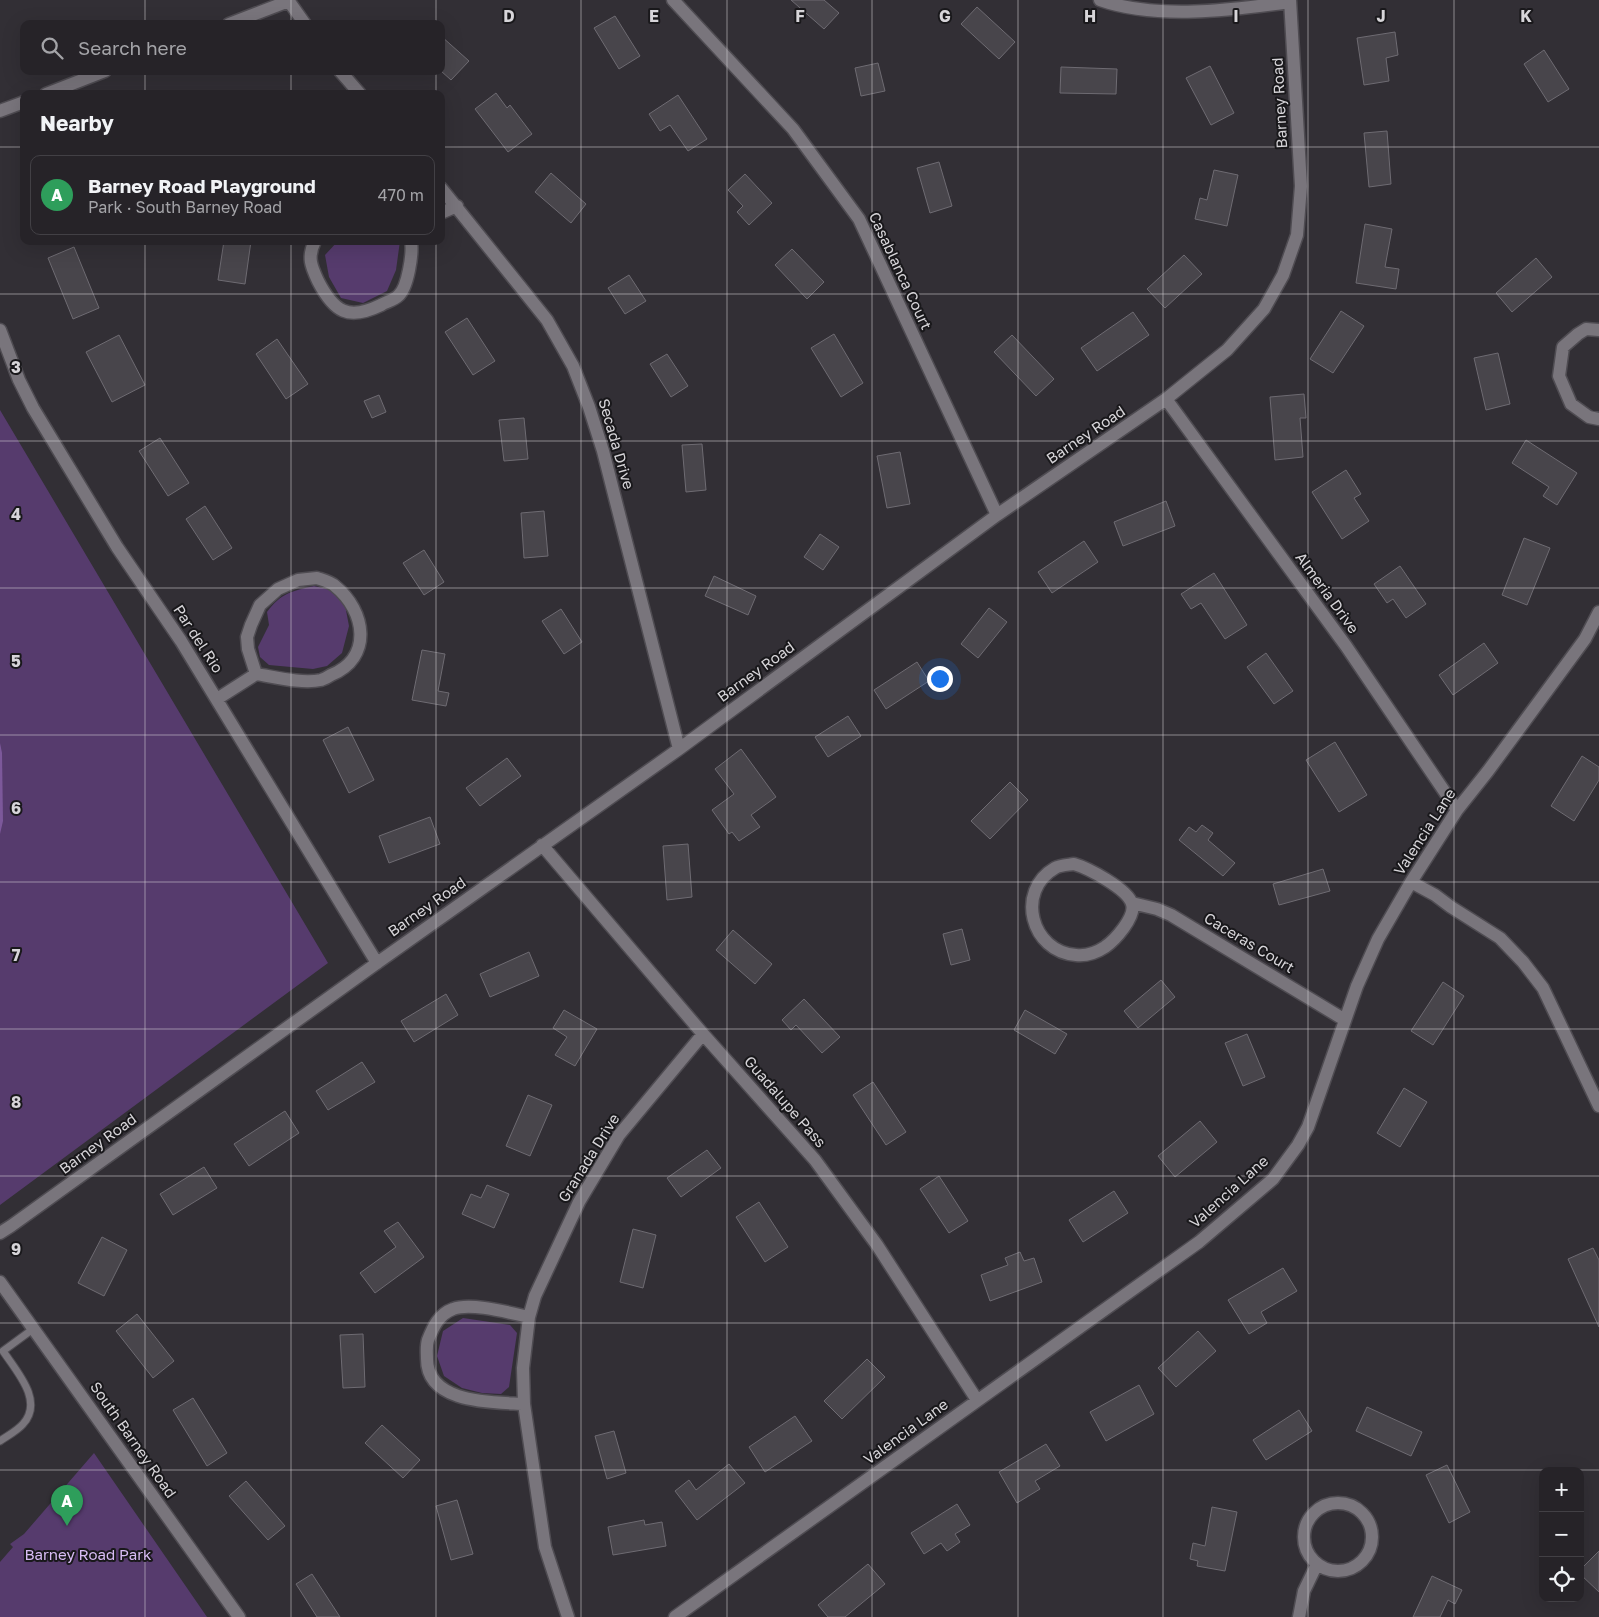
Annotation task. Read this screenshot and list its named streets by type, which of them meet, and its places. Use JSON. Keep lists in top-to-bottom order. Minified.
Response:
{"streets":{"street":["Barney Road","Casablanca Court","Secada Drive","Almeria Drive","Par del Rio","Valencia Lane","Caceras Court","Guadalupe Pass","Granada Drive","South Barney Road"]},"crossings":[["Barney Road","Casablanca Court"],["Barney Road","Secada Drive"],["Barney Road","Almeria Drive"],["Barney Road","Par del Rio"],["Barney Road","Guadalupe Pass"],["Almeria Drive","Valencia Lane"],["Valencia Lane","Caceras Court"],["Valencia Lane","Guadalupe Pass"],["Guadalupe Pass","Granada Drive"]],"parks":["Barney Road Park"],"page":{"search":"Search here","heading":"Nearby","list":[{"mark":"A","name":"Barney Road Playground","note":"Park · South Barney Road","value":"470 m"}],"map_buttons":["+","−"],"pins":"A"},"grid":{"columns":["D","E","F","G","H","I","J","K"],"rows":["3","4","5","6","7","8","9"]}}
